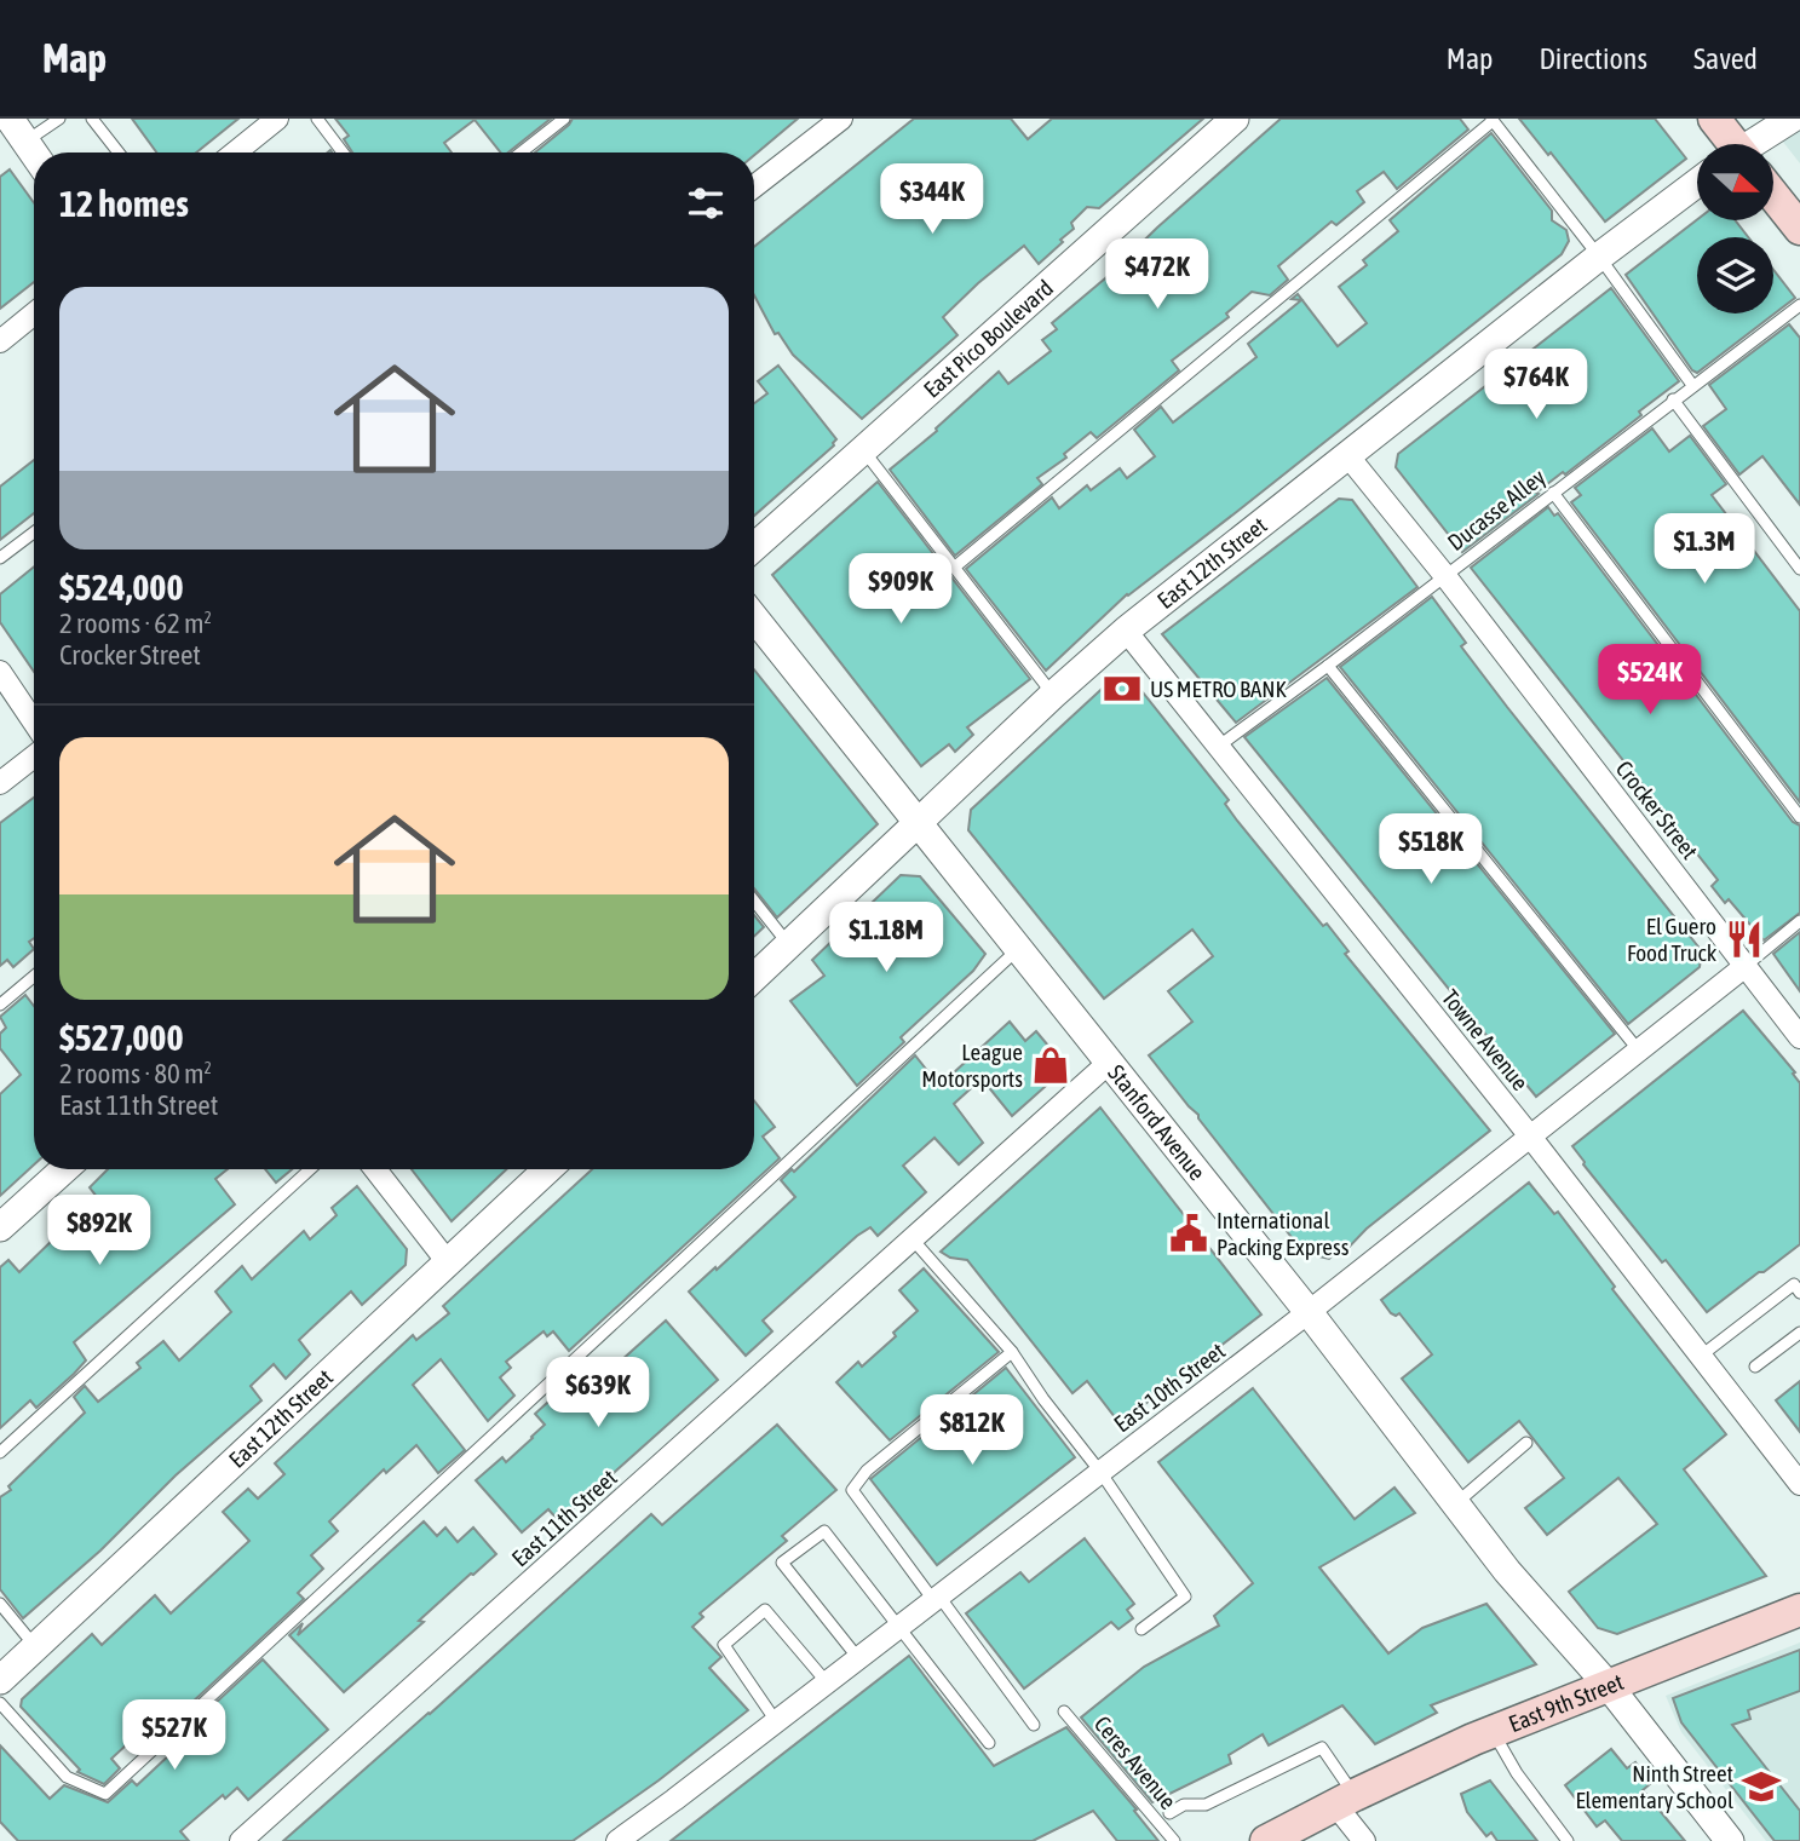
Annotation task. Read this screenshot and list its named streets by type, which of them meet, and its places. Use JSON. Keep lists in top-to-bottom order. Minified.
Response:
{"streets":{"main road":["East 9th Street"],"street":["East Pico Boulevard","East 12th Street","Crocker Street","Towne Avenue","Stanford Avenue","East 10th Street","East 11th Street"],"lane":["Ducasse Alley","Ceres Avenue"]},"crossings":[["Ducasse Alley","Crocker Street"],["Ducasse Alley","Towne Avenue"],["East 12th Street","Crocker Street"],["East 12th Street","Towne Avenue"],["East 12th Street","Stanford Avenue"],["Crocker Street","East 10th Street"],["Towne Avenue","East 10th Street"],["Stanford Avenue","East 10th Street"],["Stanford Avenue","East 11th Street"],["Stanford Avenue","East 9th Street"]],"places":{"bank":["US METRO BANK"],"restaurant":["El Guero Food Truck"],"shop":["League Motorsports"],"public building":["International Packing Express"],"school or university":["Ninth Street Elementary School"]},"north":"right","page":{"header":"Map","nav":["Map","Directions","Saved"],"heading":"12 homes","price":["$344K","$472K","$764K","$1.3M","$909K","$524K","$518K","$1.18M","$892K","$639K","$812K","$527K"],"list":[{"name":"$524,000","note":"2 rooms · 62 m² · Crocker Street"},{"name":"$527,000","note":"2 rooms · 80 m² · East 11th Street"}]}}
